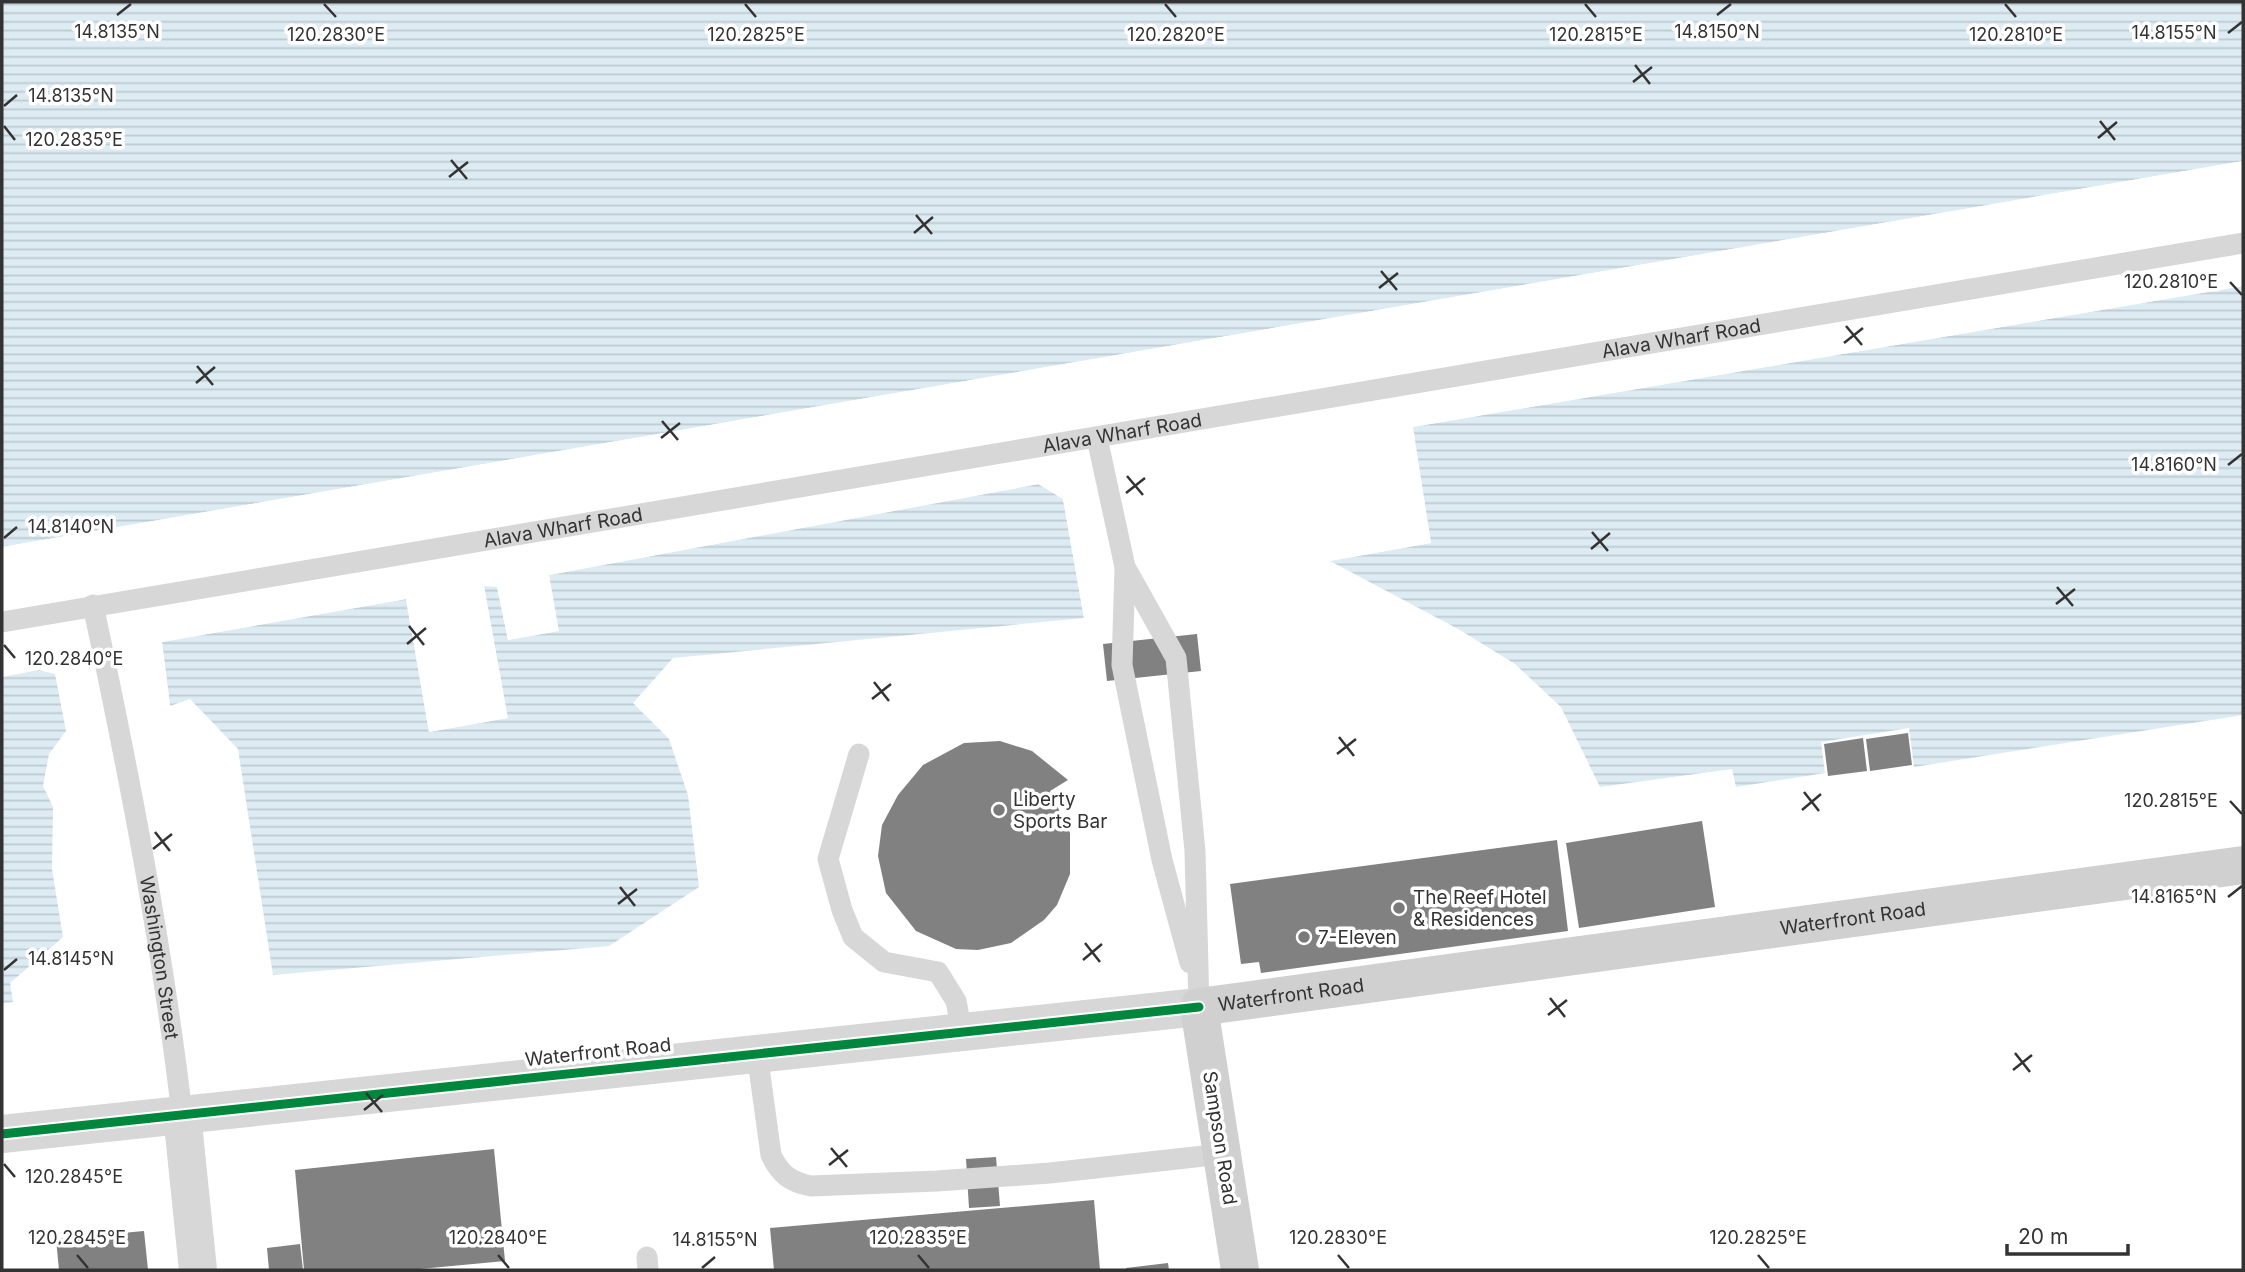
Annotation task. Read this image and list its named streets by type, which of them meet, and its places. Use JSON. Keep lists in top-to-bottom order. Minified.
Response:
{"streets":{"main road":["Waterfront Road","Sampson Road"],"street":["Washington Street"],"lane":["Alava Wharf Road"]},"crossings":[["Alava Wharf Road","Washington Street"],["Waterfront Road","Washington Street"],["Waterfront Road","Sampson Road"]],"places":["Liberty Sports Bar","The Reef Hotel & Residences","7-Eleven"],"scale_bar":"20 m","coordinates":["14.8135°N","14.8150°N","14.8155°N","120.2830°E","120.2820°E","120.2810°E","120.2825°E","120.2815°E","120.2835°E","14.8160°N","14.8140°N","120.2840°E","14.8165°N","14.8145°N","120.2845°E"]}
